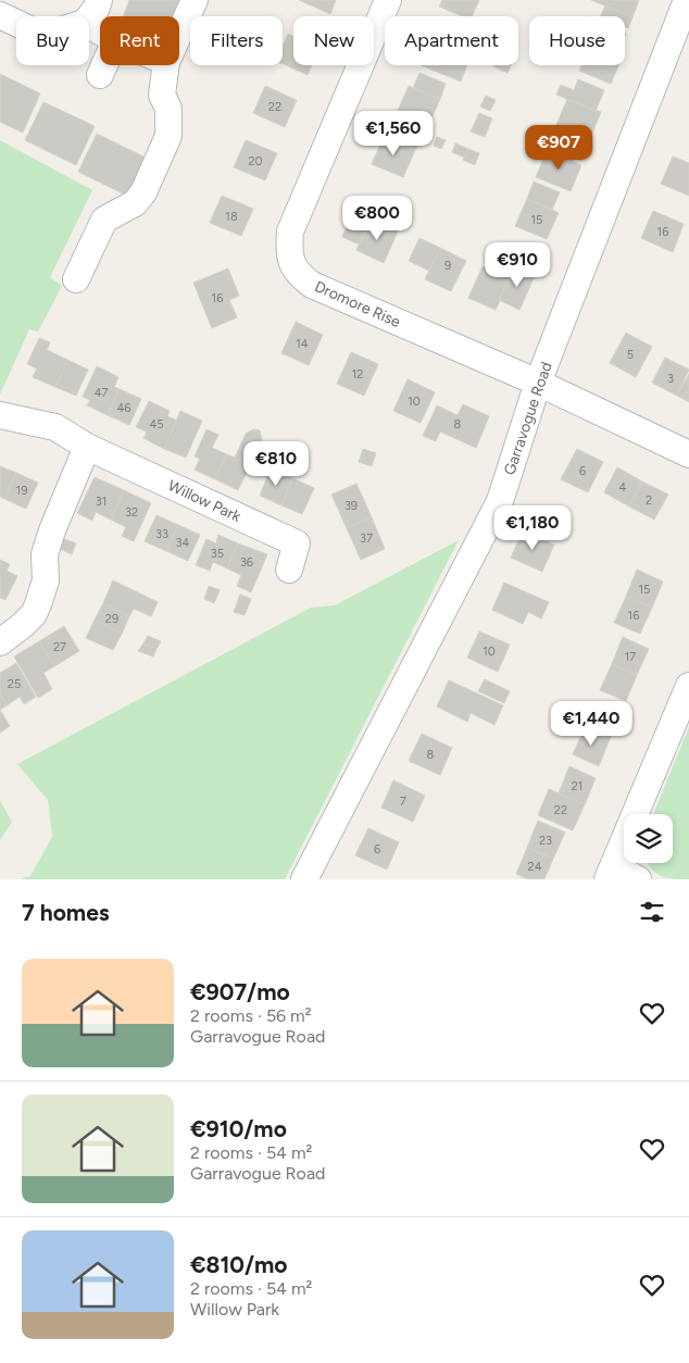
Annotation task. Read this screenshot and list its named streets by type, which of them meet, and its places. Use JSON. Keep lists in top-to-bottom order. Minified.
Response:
{"streets":{"street":["Dromore Rise","Garravogue Road","Willow Park"]},"crossings":[["Dromore Rise","Garravogue Road"]],"house_numbers":["22","20","18","15","16","9","16","14","5","12","3","47","10","46","45","8","6","4","19","2","31","39","32","33","37","34","35","36","15","16","29","27","10","17","25","8","21","7","22","23","6","24"],"page":{"chip":["Buy","Rent","Filters","New","Apartment","House"],"price":["€1,560","€907","€800","€910","€810","€1,180","€1,440"],"heading":"7 homes","list":[{"name":"€907/mo","note":"2 rooms · 56 m² · Garravogue Road"},{"name":"€910/mo","note":"2 rooms · 54 m² · Garravogue Road"},{"name":"€810/mo","note":"2 rooms · 54 m² · Willow Park"}]}}
